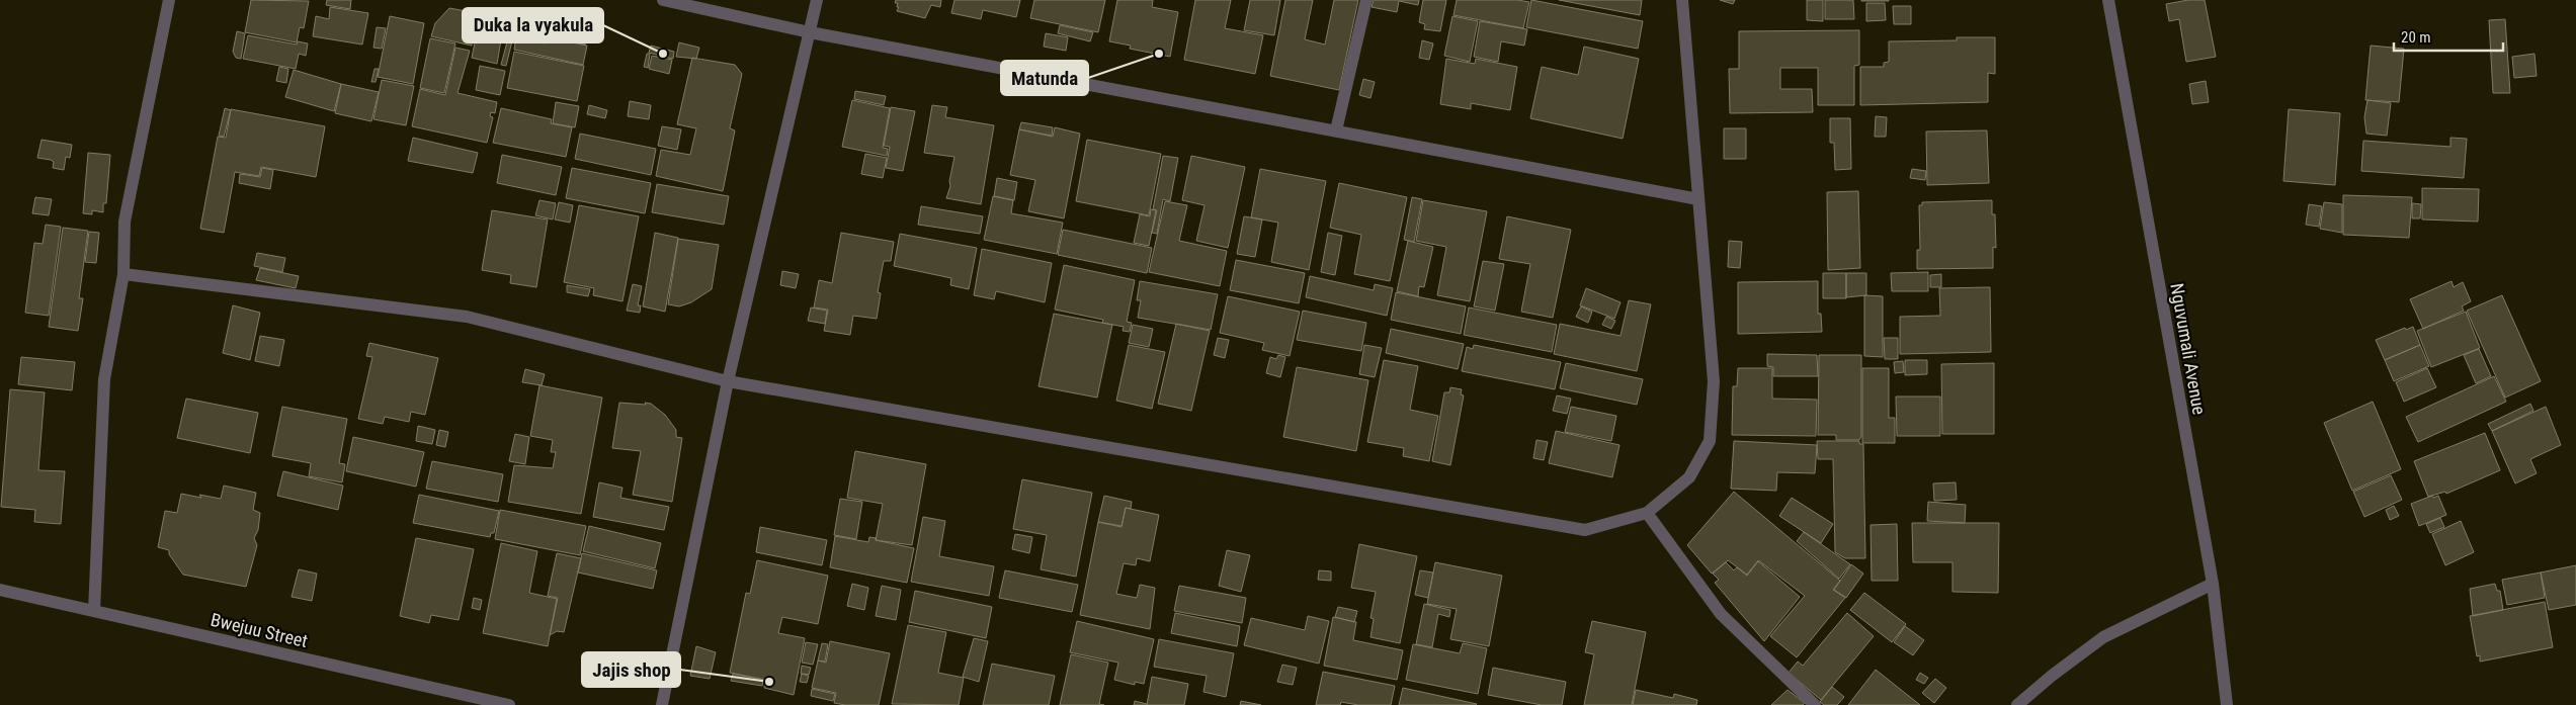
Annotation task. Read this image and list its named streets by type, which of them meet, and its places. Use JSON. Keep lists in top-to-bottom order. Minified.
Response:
{"streets":{"street":["Nguvumali Avenue","Bwejuu Street"]},"places":["Duka la vyakula","Matunda","Jajis shop"],"scale_bar":"20 m"}
